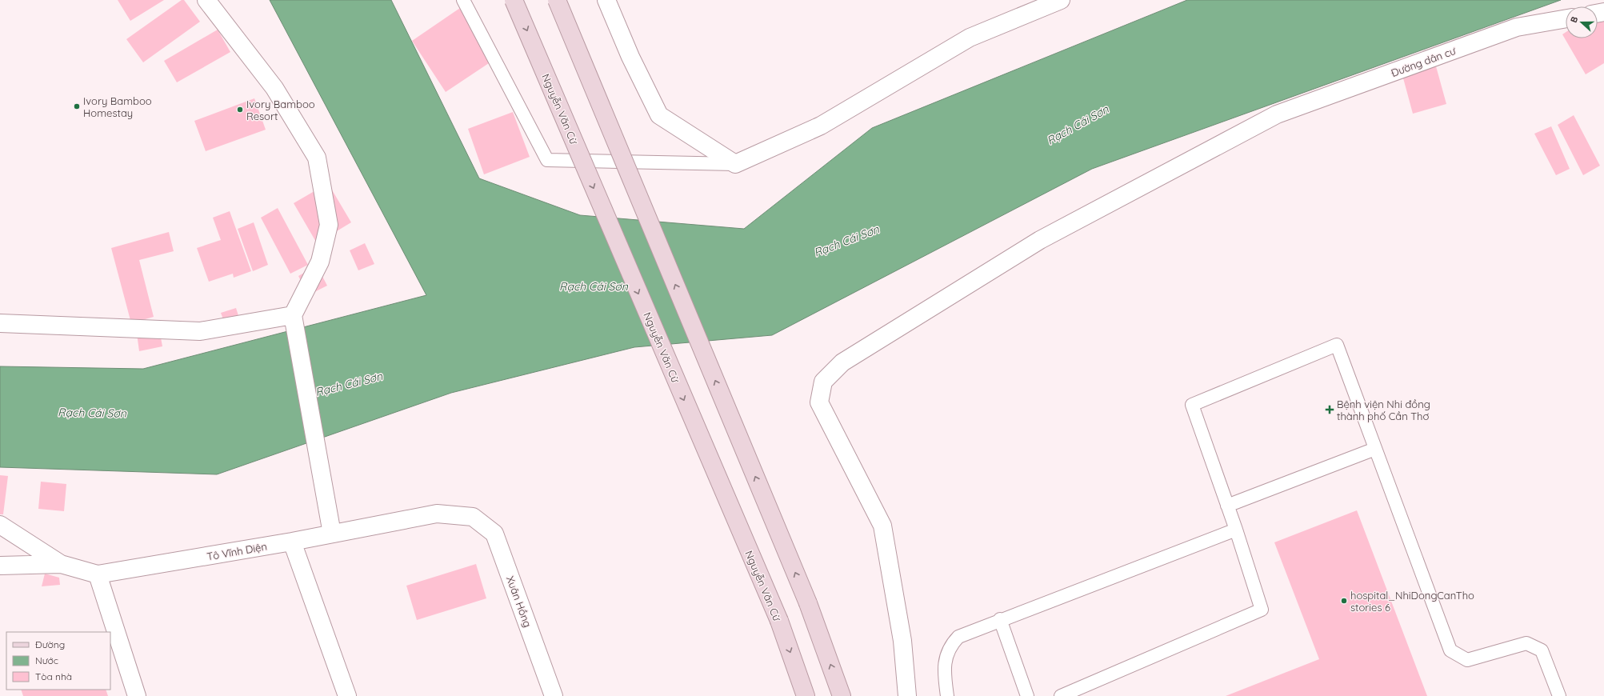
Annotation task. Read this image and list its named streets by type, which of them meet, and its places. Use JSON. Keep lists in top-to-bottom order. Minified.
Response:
{"streets":{"main road":["Nguyễn Văn Cừ"],"street":["Đường dân cư","Tô Vĩnh Diện","Xuân Hồng"]},"crossings":[["Tô Vĩnh Diện","Xuân Hồng"]],"water":["Rạch Cái Sơn"],"places":{"other":["Ivory Bamboo Homestay","Ivory Bamboo Resort","hospital_NhiDongCanTho stories 6"],"health":["Bệnh viện Nhi đồng thành phố Cần Thơ"]},"legend":["Đường","Nước","Tòa nhà"],"north":"left"}
